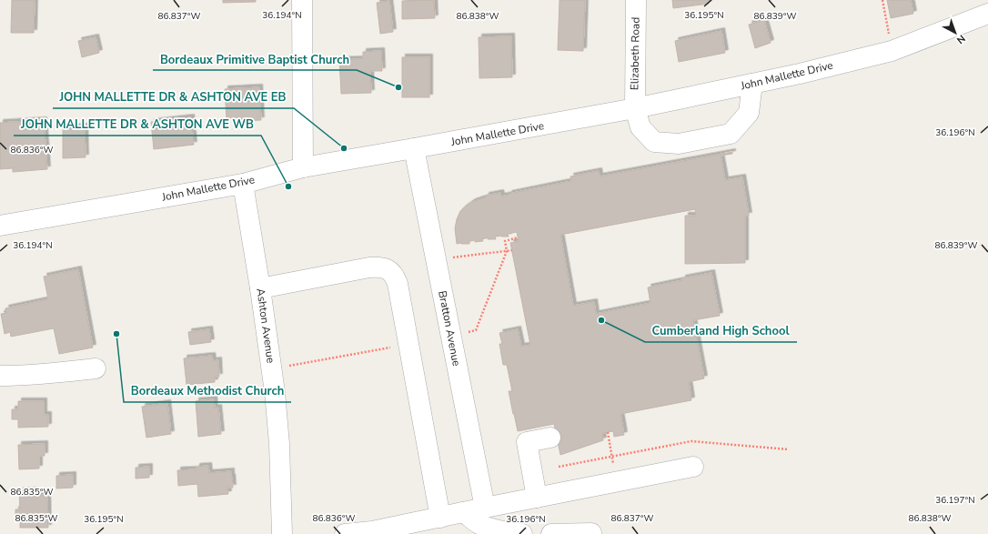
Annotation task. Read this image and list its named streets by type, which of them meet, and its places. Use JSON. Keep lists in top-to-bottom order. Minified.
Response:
{"streets":{"street":["Elizabeth Road","John Mallette Drive","Ashton Avenue","Bratton Avenue"]},"crossings":[["Elizabeth Road","John Mallette Drive"],["John Mallette Drive","Ashton Avenue"],["John Mallette Drive","Bratton Avenue"]],"places":["Bordeaux Primitive Baptist Church","JOHN MALLETTE DR & ASHTON AVE EB","JOHN MALLETTE DR & ASHTON AVE WB","Cumberland High School","Bordeaux Methodist Church"],"north":"bottom right","coordinates":["36.194°N","36.195°N","86.837°W","86.838°W","86.839°W","36.196°N","86.836°W","86.835°W","36.197°N"]}
